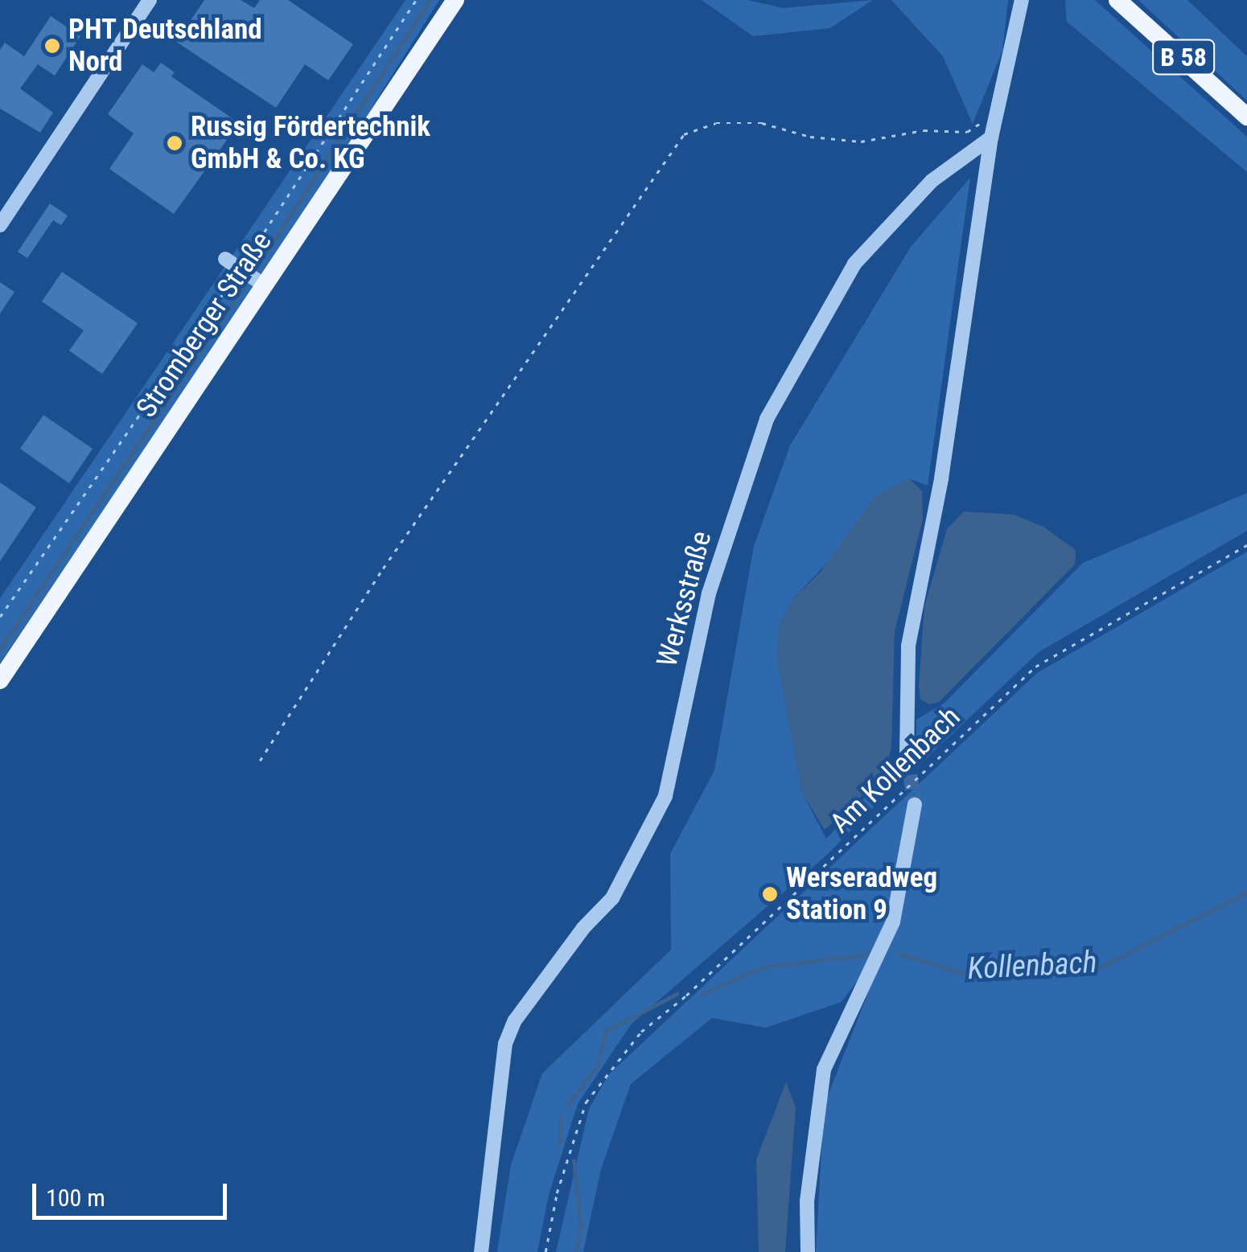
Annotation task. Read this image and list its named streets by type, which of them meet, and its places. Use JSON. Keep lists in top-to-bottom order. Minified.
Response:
{"streets":{"main road":["B 58","Stromberger Straße"],"street":["Werksstraße"],"path":["Am Kollenbach"]},"water":["Kollenbach"],"places":["PHT Deutschland Nord","Russig Fördertechnik GmbH & Co. KG","Werseradweg Station 9"],"scale_bar":"100 m"}
